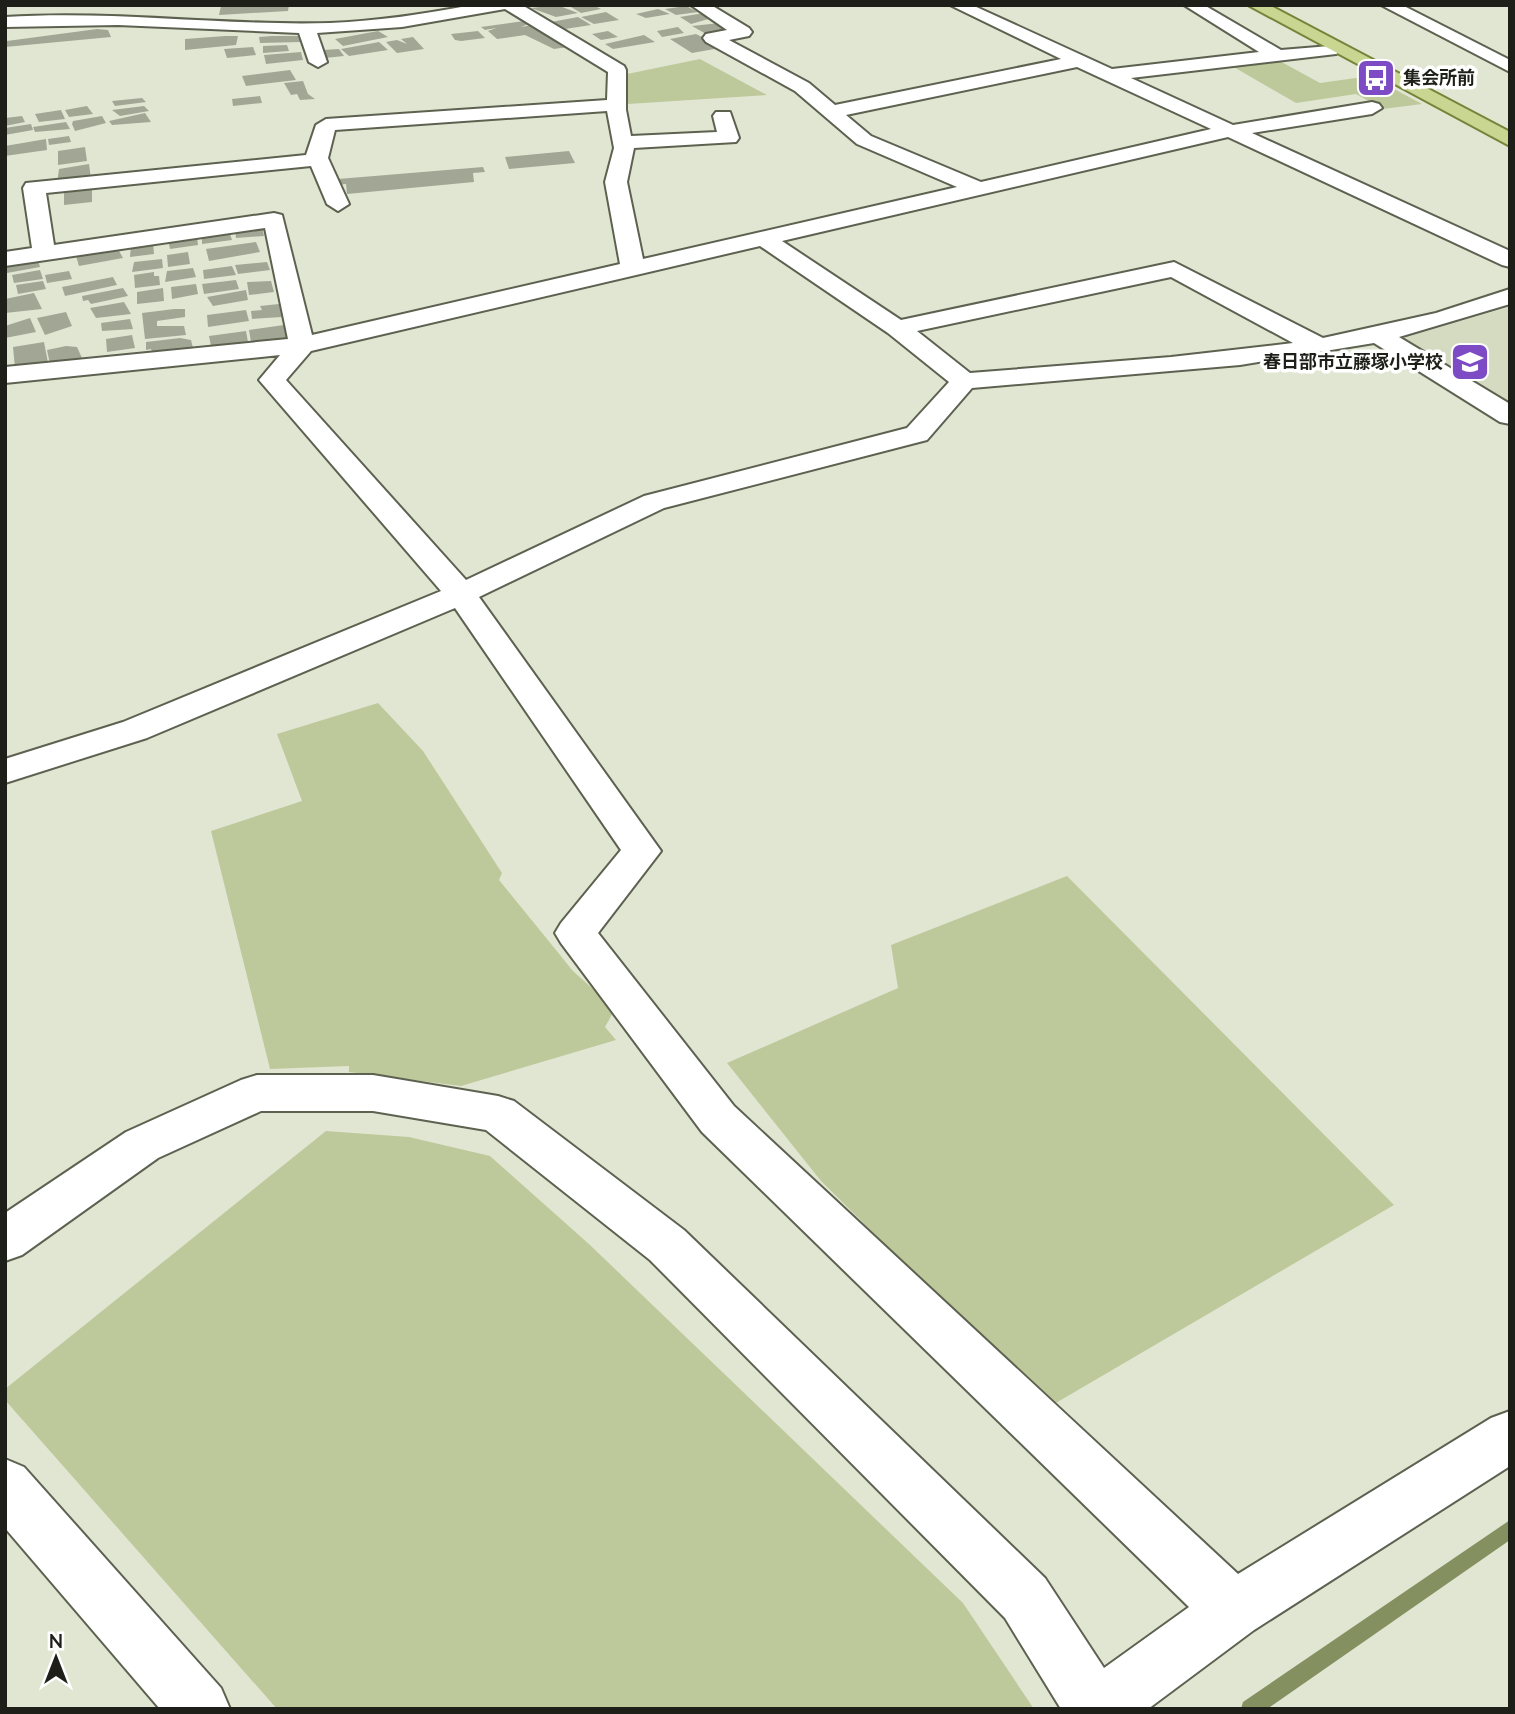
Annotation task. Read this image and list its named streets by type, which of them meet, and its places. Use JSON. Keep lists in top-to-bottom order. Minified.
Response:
{"places":{"bus stop":["集会所前"],"school or university":["春日部市立藤塚小学校"]},"north":"top"}
